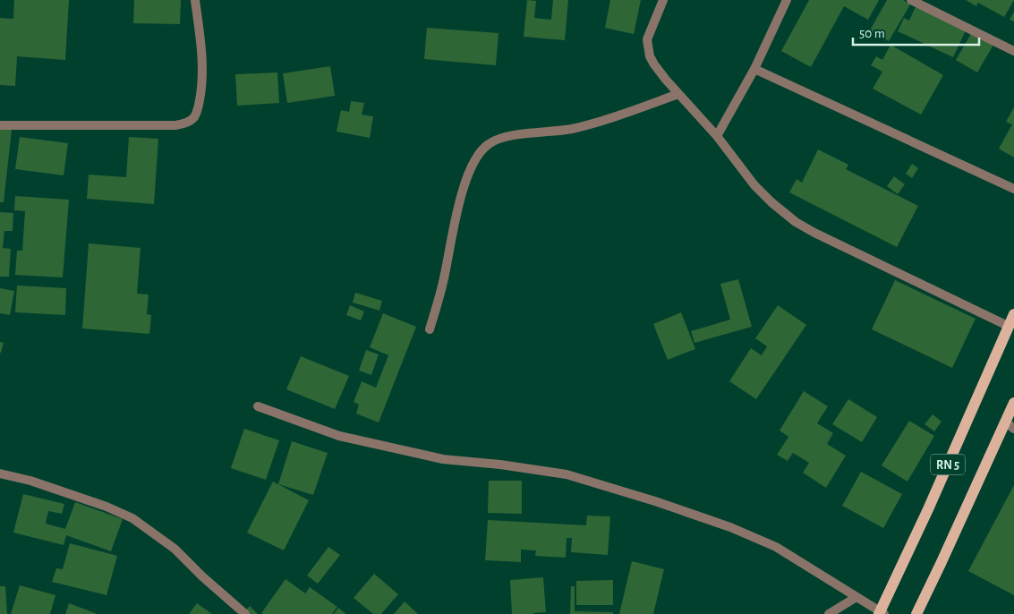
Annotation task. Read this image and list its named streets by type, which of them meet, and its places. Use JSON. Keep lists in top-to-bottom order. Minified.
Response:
{"streets":{"main road":["RN 5"]},"scale_bar":"50 m"}
